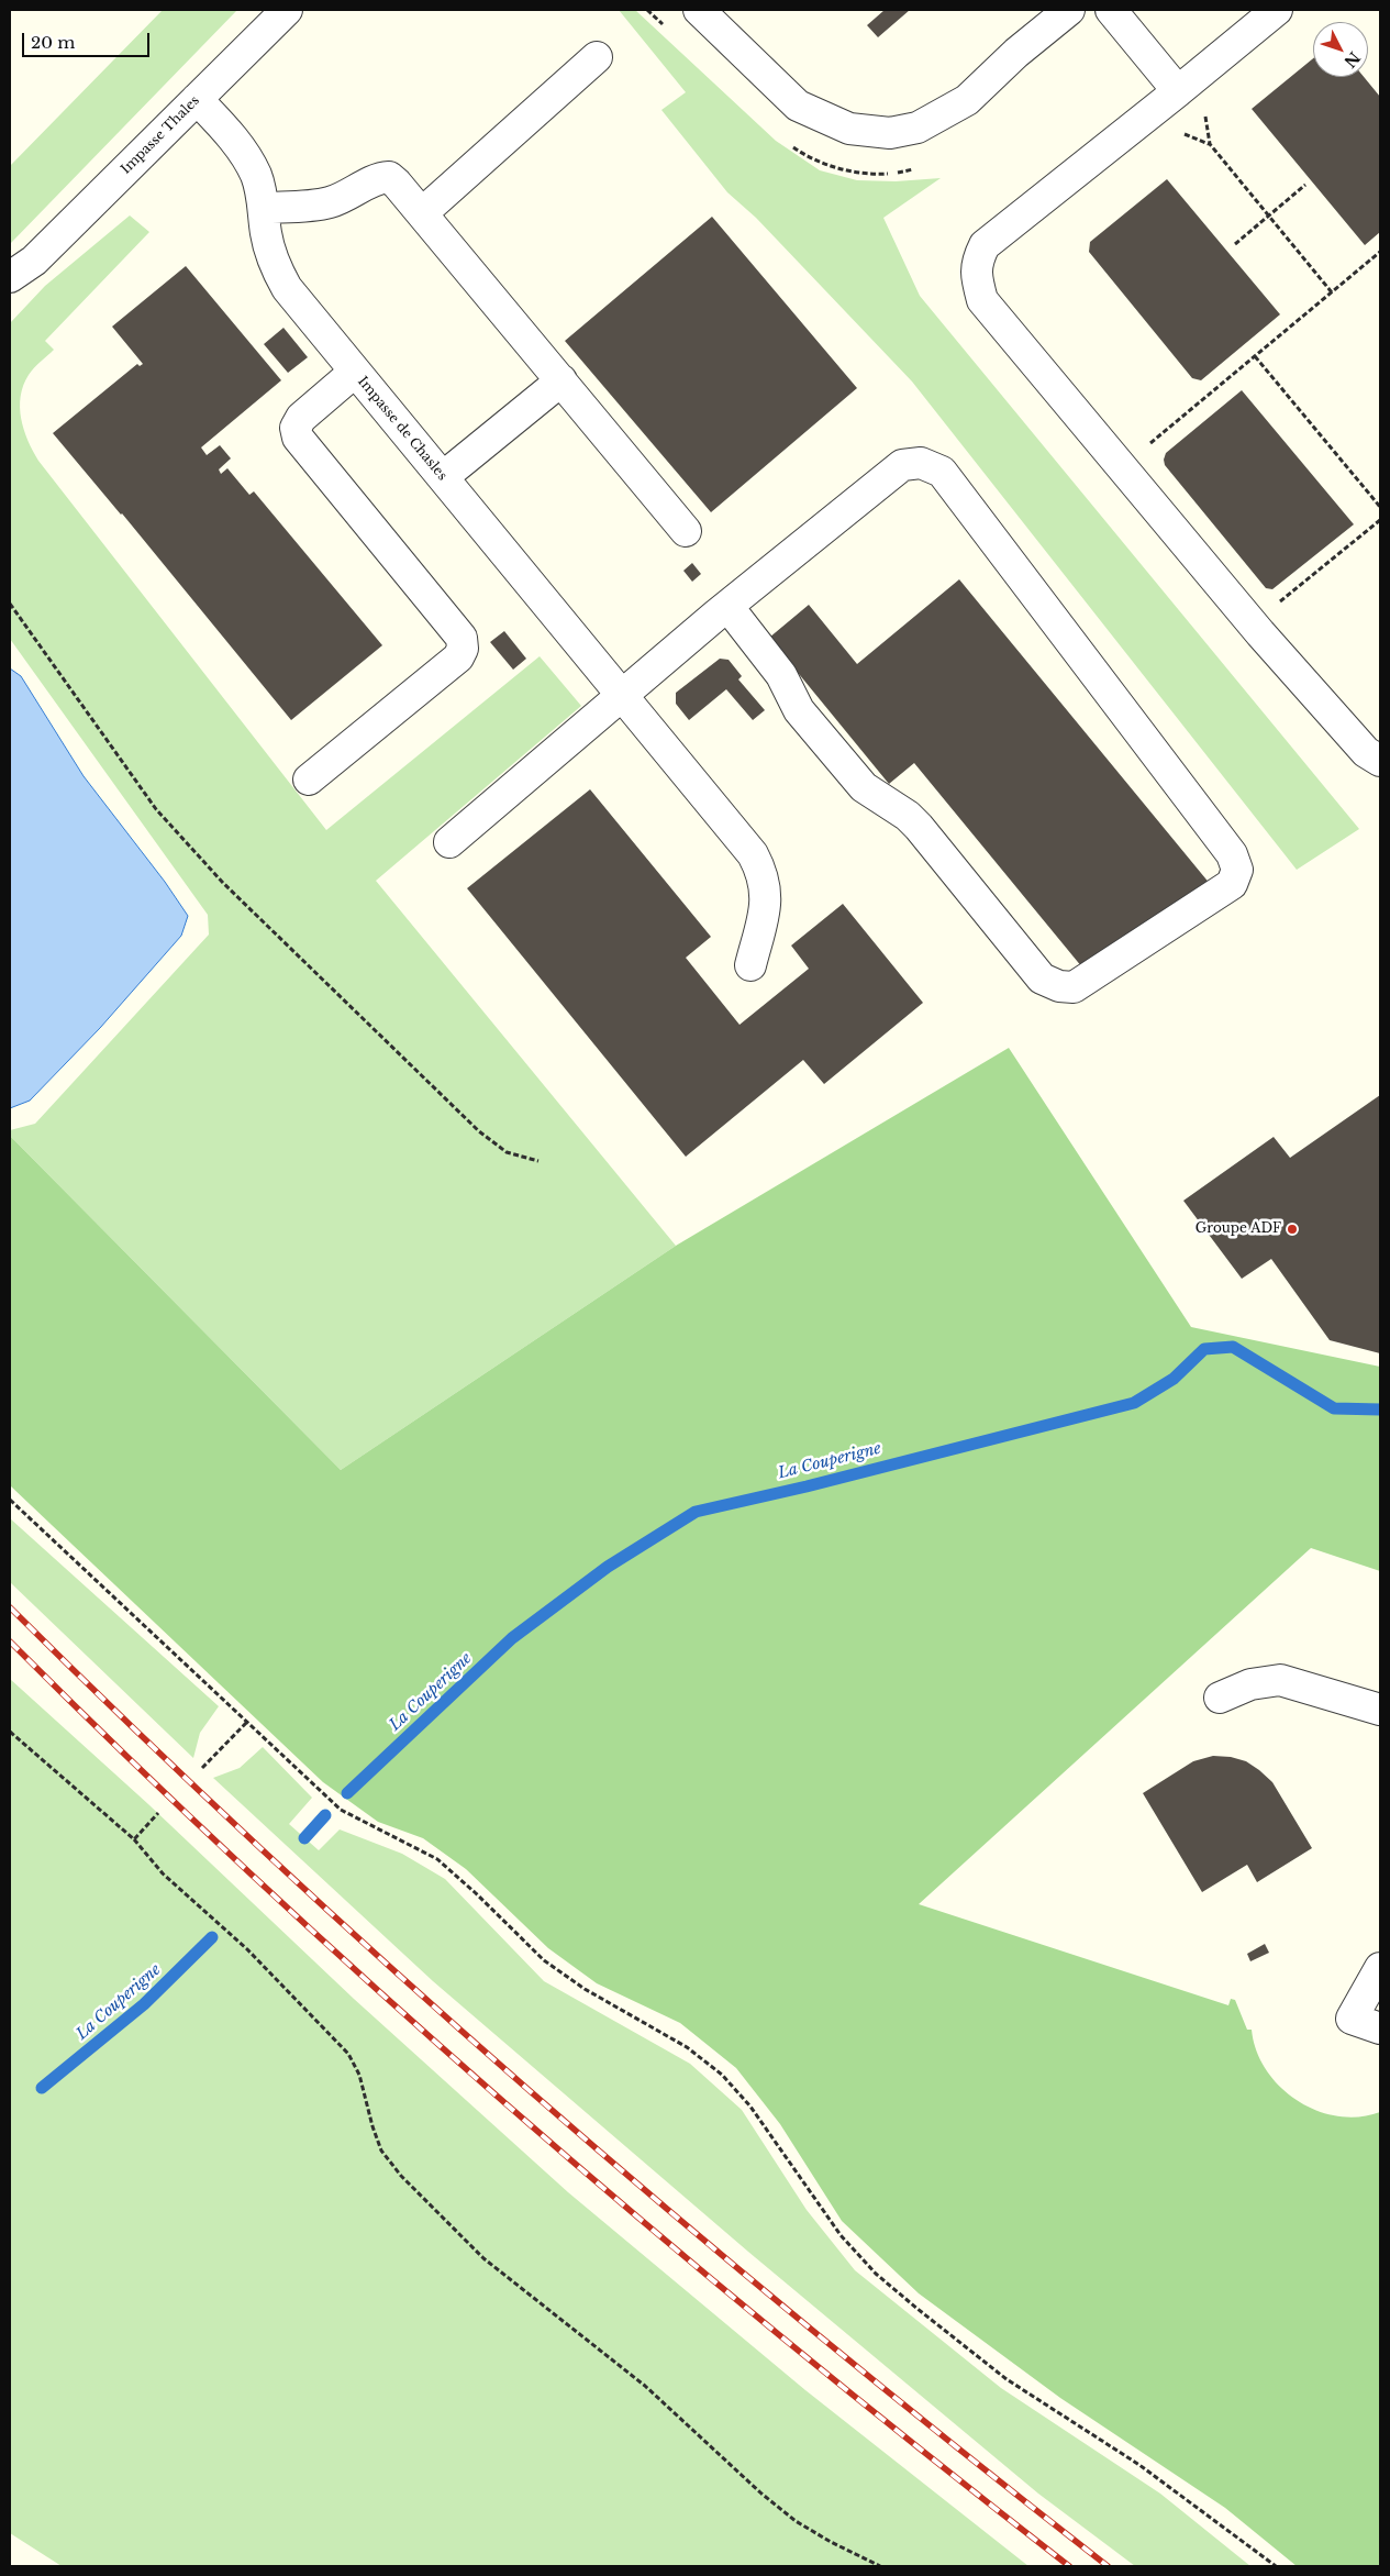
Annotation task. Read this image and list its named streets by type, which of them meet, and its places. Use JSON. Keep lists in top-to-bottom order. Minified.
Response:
{"streets":{"street":["Impasse Thales","Impasse de Chasles"]},"crossings":[["Impasse Thales","Impasse de Chasles"]],"water":["La Couperigne"],"places":["Groupe ADF"],"scale_bar":"20 m","north":"bottom right"}
